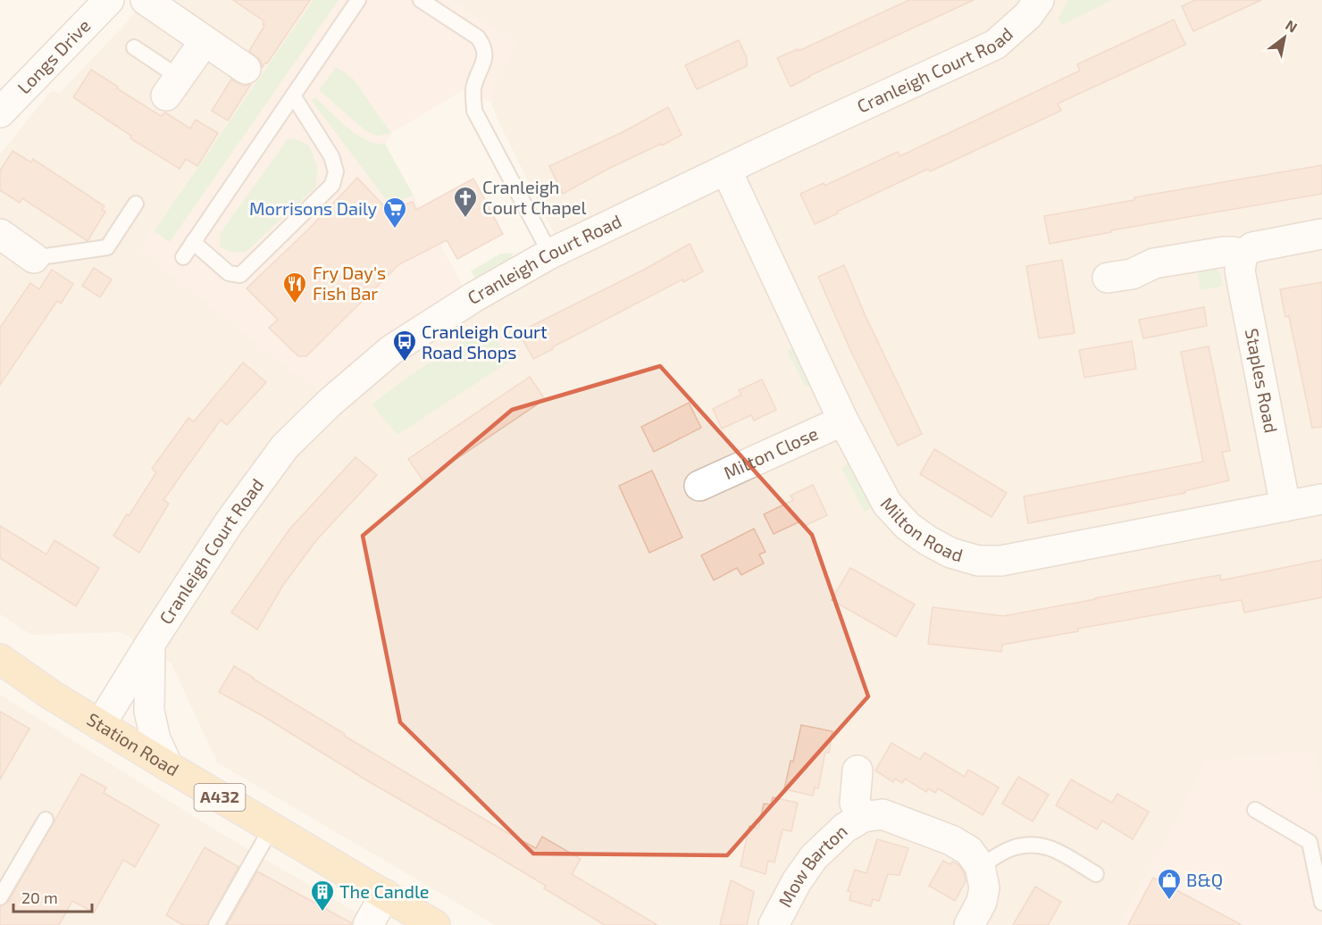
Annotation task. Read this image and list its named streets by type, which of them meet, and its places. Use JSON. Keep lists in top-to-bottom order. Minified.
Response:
{"streets":{"main road":["Station Road","A432"],"street":["Longs Drive","Cranleigh Court Road","Staples Road","Milton Close","Milton Road","Mow Barton"]},"crossings":[["Cranleigh Court Road","Milton Road"],["Cranleigh Court Road","Station Road"],["Staples Road","Milton Road"],["Milton Close","Milton Road"]],"places":{"church":["Cranleigh Court Chapel"],"supermarket":["Morrisons Daily"],"restaurant":["Fry Day's Fish Bar"],"bus stop":["Cranleigh Court Road Shops"],"shop":["B&Q"],"building":["The Candle"]},"scale_bar":"20 m","north":"top right"}
